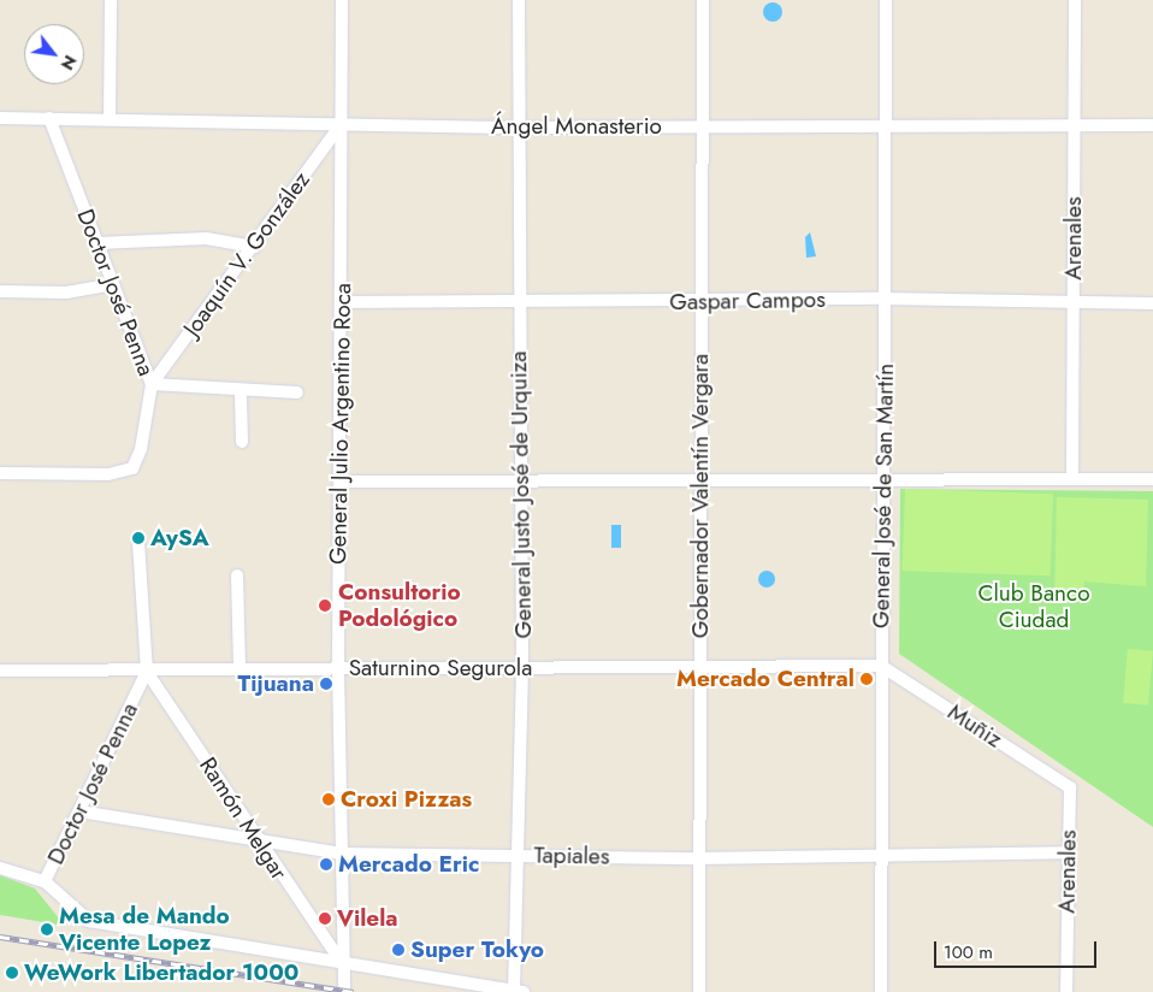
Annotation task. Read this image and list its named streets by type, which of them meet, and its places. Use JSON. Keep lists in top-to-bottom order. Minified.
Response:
{"streets":{"street":["Ángel Monasterio","Arenales","Joaquín V. González","Doctor José Penna","Gaspar Campos","General Julio Argentino Roca","General Justo José de Urquiza","Gobernador Valentín Vergara","General José de San Martín","Saturnino Segurola","Muñiz","Ramón Melgar","Tapiales"]},"crossings":[["Ángel Monasterio","Arenales"],["Ángel Monasterio","Joaquín V. González"],["Ángel Monasterio","Doctor José Penna"],["Ángel Monasterio","General Julio Argentino Roca"],["Ángel Monasterio","General Justo José de Urquiza"],["Ángel Monasterio","Gobernador Valentín Vergara"],["Ángel Monasterio","General José de San Martín"],["Arenales","Gaspar Campos"],["Arenales","Muñiz"],["Arenales","Tapiales"],["Joaquín V. González","Doctor José Penna"],["Joaquín V. González","General Julio Argentino Roca"],["Doctor José Penna","Saturnino Segurola"],["Doctor José Penna","Ramón Melgar"],["Doctor José Penna","Tapiales"],["Gaspar Campos","General Julio Argentino Roca"],["Gaspar Campos","General Justo José de Urquiza"],["Gaspar Campos","Gobernador Valentín Vergara"],["Gaspar Campos","General José de San Martín"],["General Julio Argentino Roca","Saturnino Segurola"],["General Julio Argentino Roca","Ramón Melgar"],["General Julio Argentino Roca","Tapiales"],["General Justo José de Urquiza","Saturnino Segurola"],["General Justo José de Urquiza","Tapiales"],["Gobernador Valentín Vergara","Saturnino Segurola"],["Gobernador Valentín Vergara","Tapiales"],["General José de San Martín","Saturnino Segurola"],["General José de San Martín","Muñiz"],["General José de San Martín","Tapiales"],["Saturnino Segurola","Muñiz"],["Saturnino Segurola","Ramón Melgar"],["Ramón Melgar","Tapiales"]],"parks":["Club Banco Ciudad"],"places":["AySA","Consultorio Podológico","Mercado Central","Tijuana","Croxi Pizzas","Mercado Eric","Vilela","Mesa de Mando Vicente Lopez","Super Tokyo","WeWork Libertador 1000"],"scale_bar":"100 m","north":"bottom right"}
